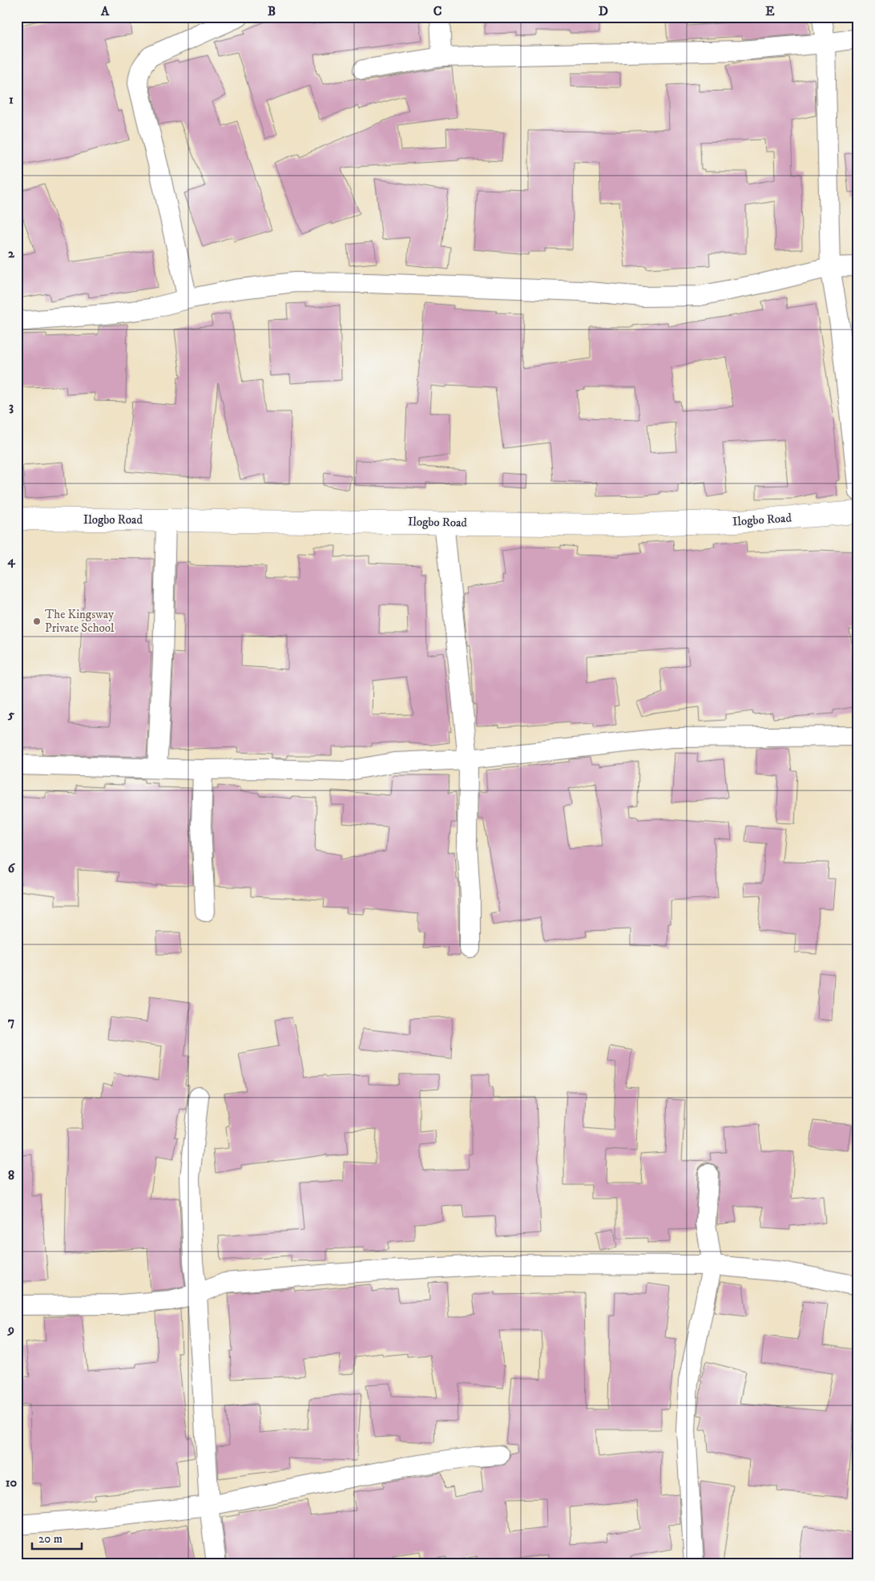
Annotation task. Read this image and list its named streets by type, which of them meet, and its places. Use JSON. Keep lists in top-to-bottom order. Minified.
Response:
{"streets":{"main road":["Ilogbo Road"]},"places":["The Kingsway Private School"],"scale_bar":"20 m","grid":{"columns":["A","B","C","D","E"],"rows":["1","2","3","4","5","6","7","8","9","10"]}}
